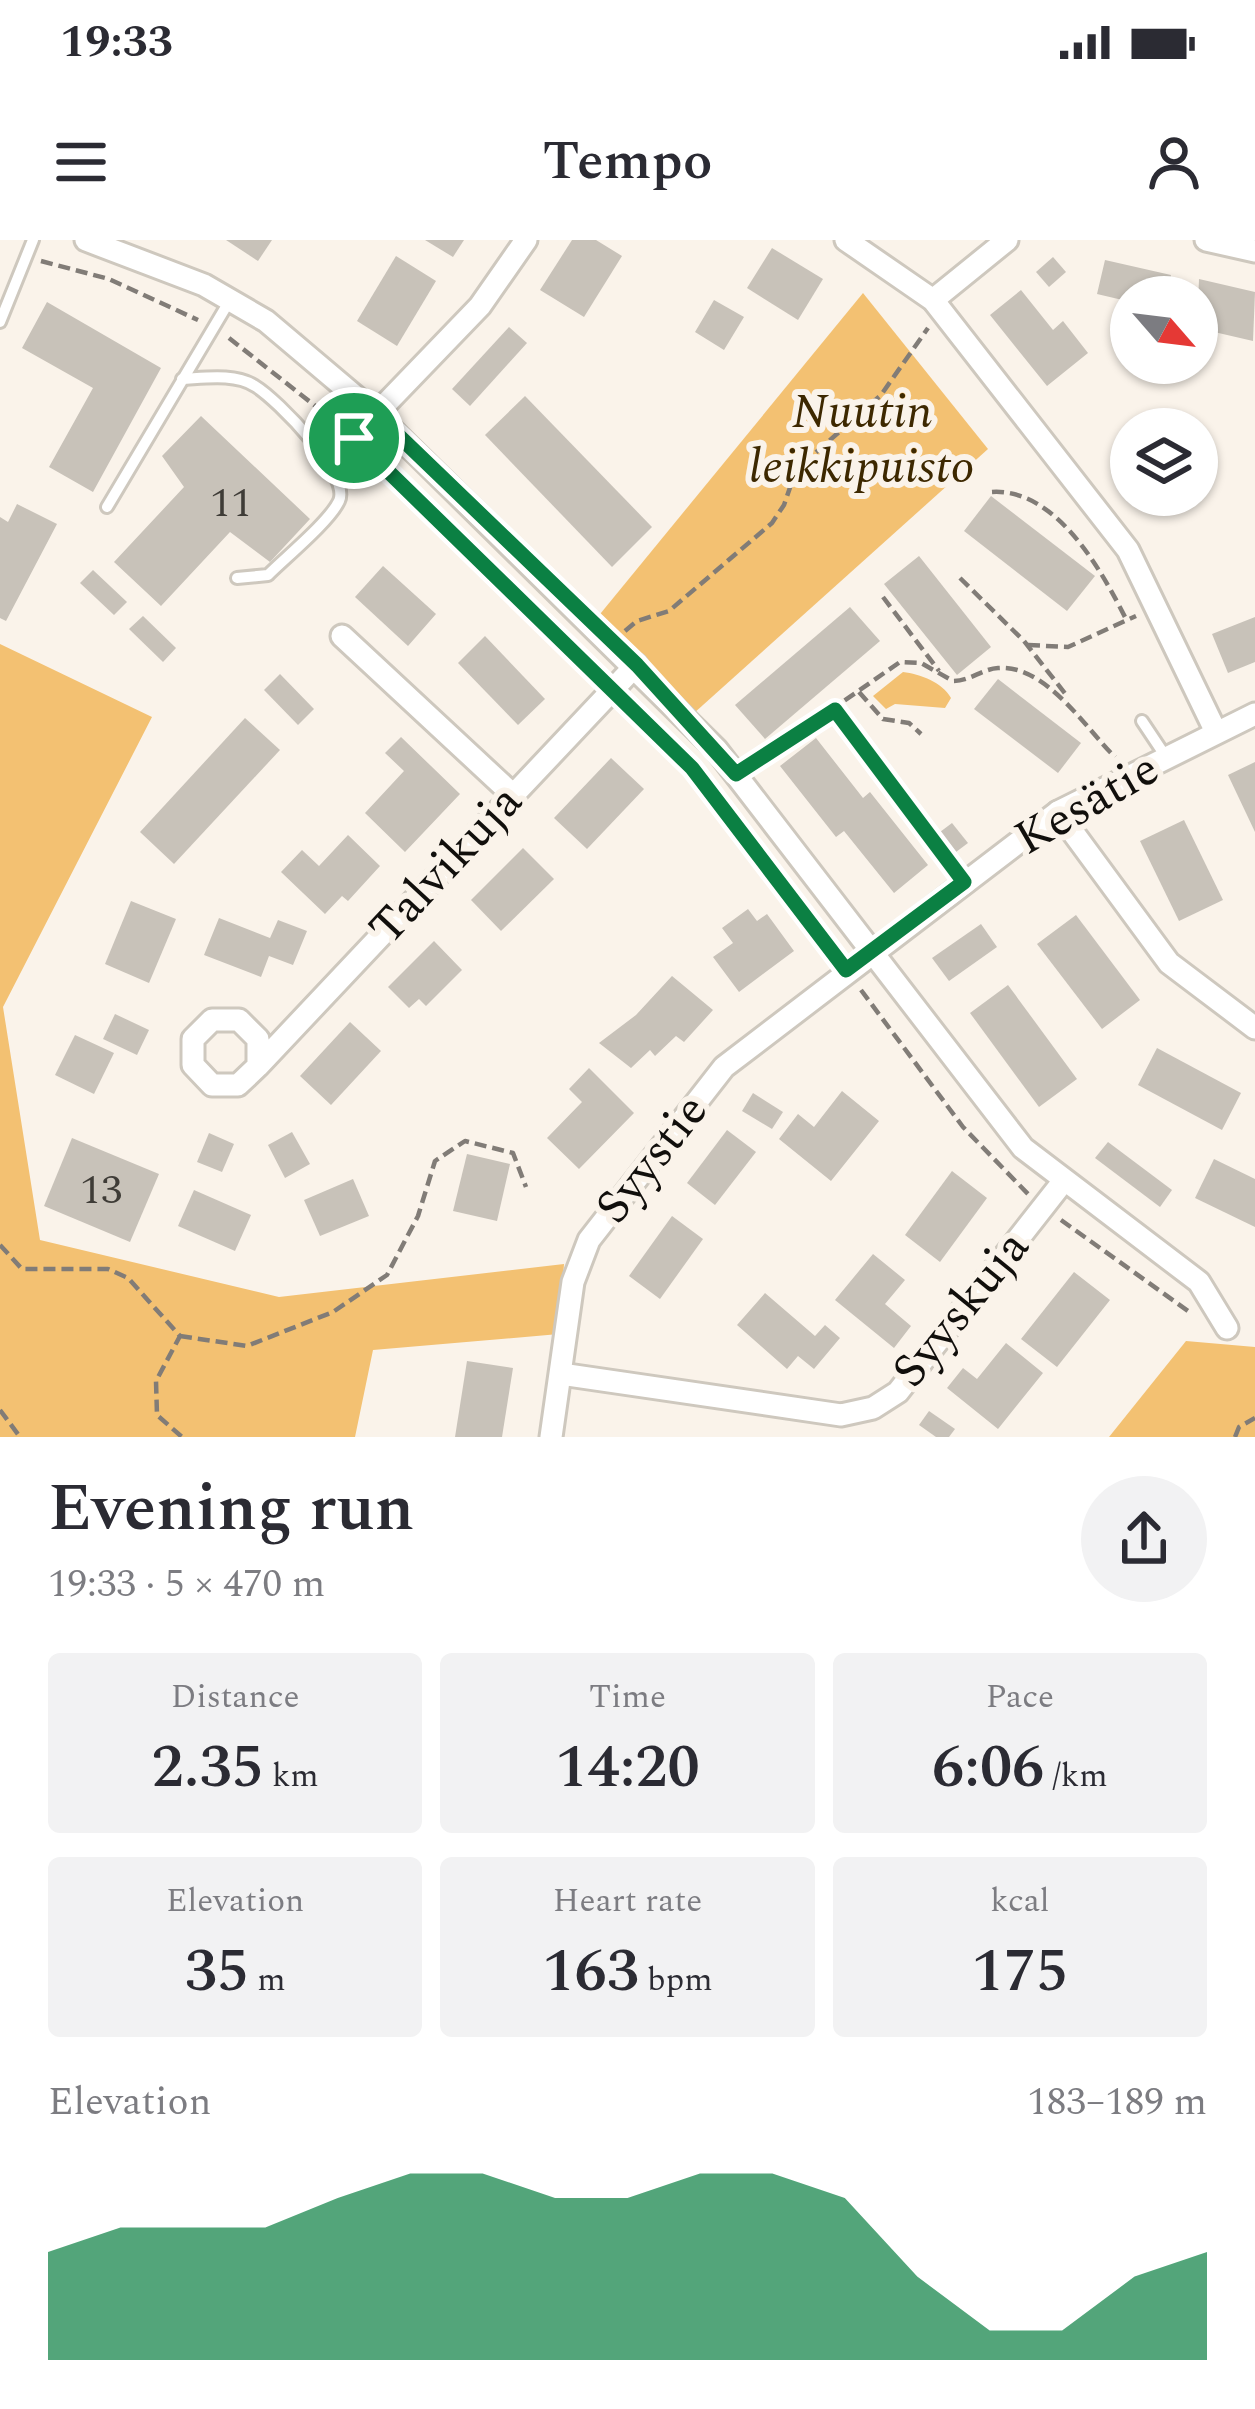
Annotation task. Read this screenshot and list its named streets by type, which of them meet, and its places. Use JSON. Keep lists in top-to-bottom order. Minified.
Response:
{"streets":{"street":["Kesätie","Talvikuja","Syystie","Syyskuja"]},"crossings":[["Kesätie","Syystie"],["Syystie","Syyskuja"]],"parks":["Nuutin leikkipuisto"],"house_numbers":["11","13"],"north":"bottom right","page":{"status":"19:33","header":"Tempo","heading":["Evening run","19:33 · 5 × 470 m"],"stats":[["Distance","2.35 km"],["Time","14:20"],["Pace","6:06 /km"],["Elevation","35 m"],["Heart rate","163 bpm"],["kcal","175"]],"chart":["Elevation","183–189 m"]}}
